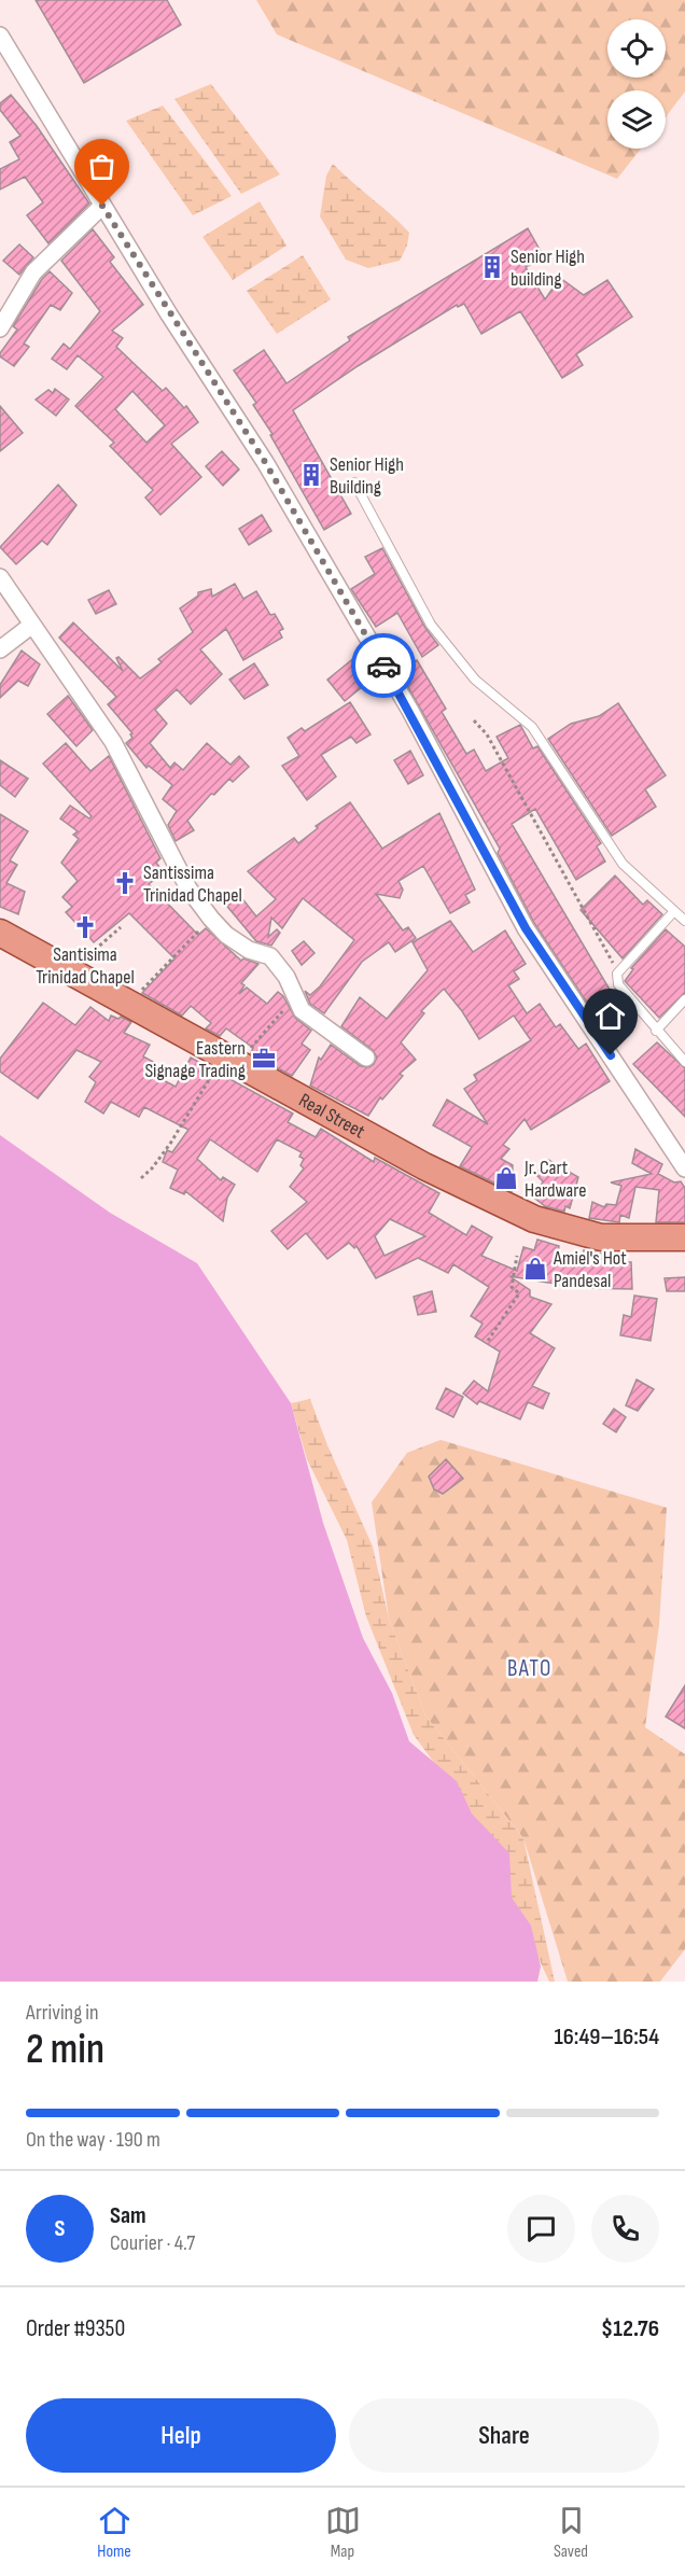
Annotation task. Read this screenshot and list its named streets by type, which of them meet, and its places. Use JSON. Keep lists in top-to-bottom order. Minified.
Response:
{"streets":{"main road":["Real Street"]},"districts":["BATO"],"places":{"building":["Senior High building","Senior High Building"],"church":["Santissima Trinidad Chapel","Santisima Trinidad Chapel"],"office":["Eastern Signage Trading"],"shop":["Jr. Cart Hardware","Amiel's Hot Pandesal"]},"page":{"heading":["2 min","Arriving in","16:49–16:54"],"panel":["Sam","Courier · 4.7","Order #9350","$12.76"],"bar":"On the way · 190 m","round":"S","buttons":["Help","Share"],"tabs":["Home","Map","Saved"]}}
